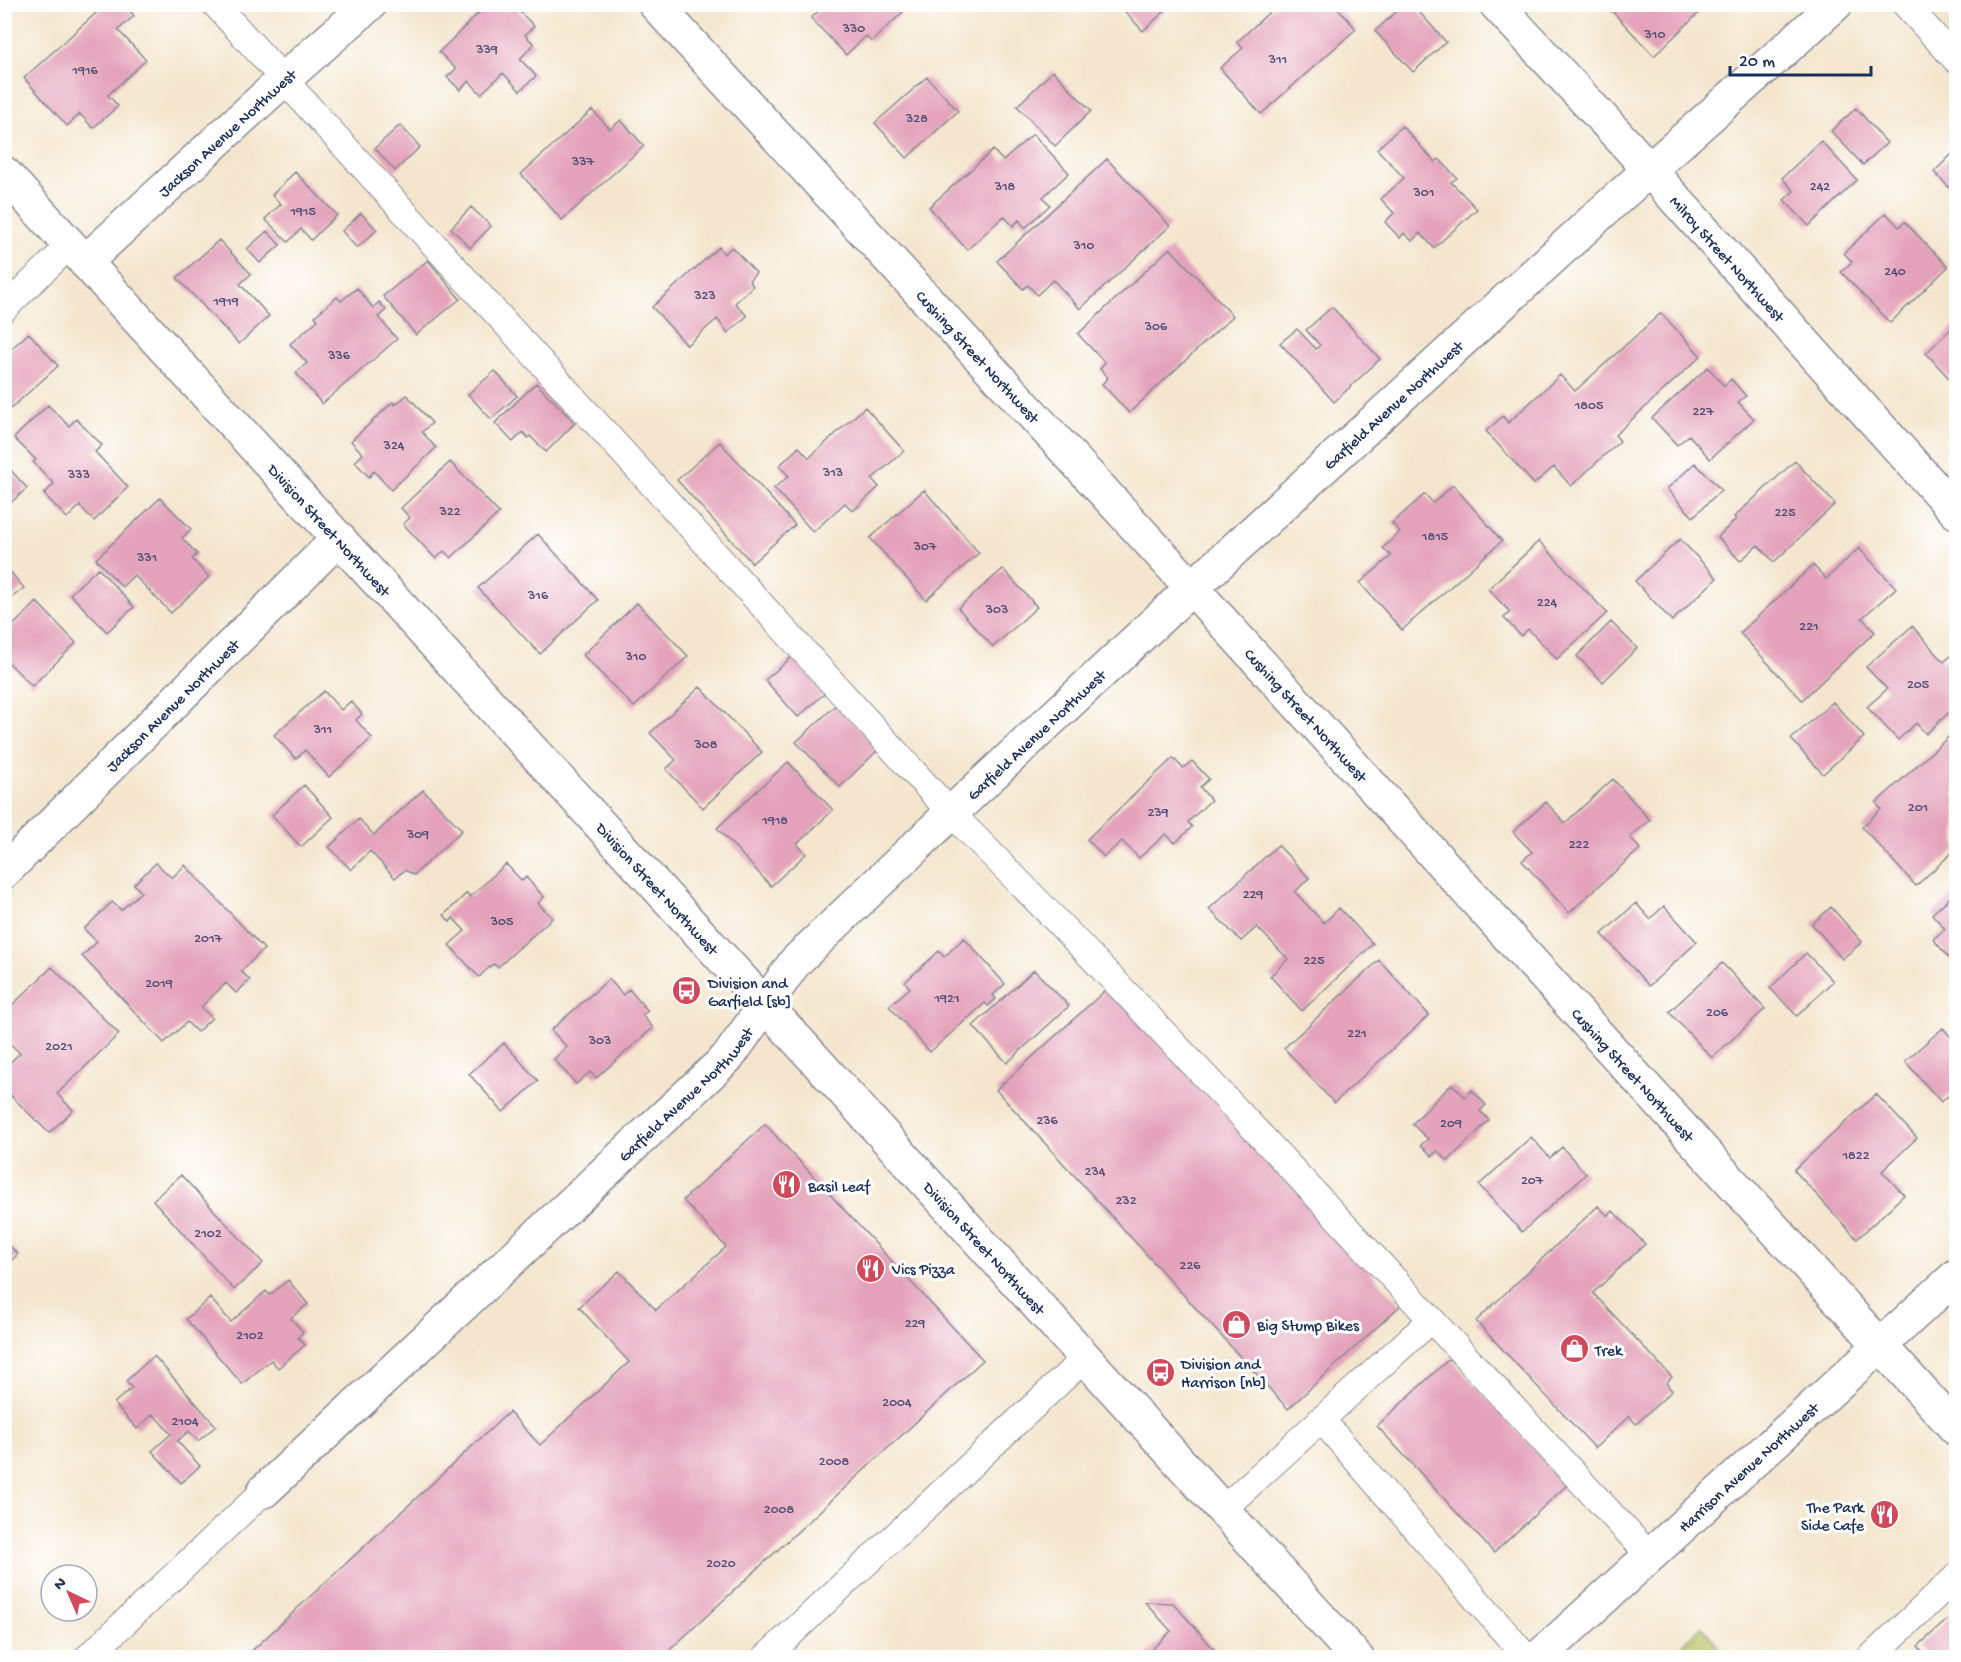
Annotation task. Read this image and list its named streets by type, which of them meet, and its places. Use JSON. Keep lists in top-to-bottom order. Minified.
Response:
{"streets":{"street":["Jackson Avenue Northwest","Milroy Street Northwest","Cushing Street Northwest","Garfield Avenue Northwest","Division Street Northwest","Harrison Avenue Northwest"]},"crossings":[["Jackson Avenue Northwest","Division Street Northwest"],["Milroy Street Northwest","Garfield Avenue Northwest"],["Cushing Street Northwest","Garfield Avenue Northwest"],["Cushing Street Northwest","Harrison Avenue Northwest"],["Garfield Avenue Northwest","Division Street Northwest"]],"places":{"bus stop":["Division and Garfield [sb]","Division and Harrison [nb]"],"restaurant":["Basil Leaf","Vics Pizza","The Park Side Cafe"],"shop":["Big Stump Bikes","Trek"]},"house_numbers":["330","310","339","311","1916","328","337","318","242","301","1915","310","240","323","1919","306","336","1805","227","324","313","333","322","225","1815","307","331","316","224","303","221","310","205","311","308","201","239","1918","309","222","229","305","2017","225","2019","1921","206","221","303","2021","236","209","1822","234","207","232","2102","226","229","2102","2004","2104","2008","2008","2020"],"scale_bar":"20 m","north":"top left"}
